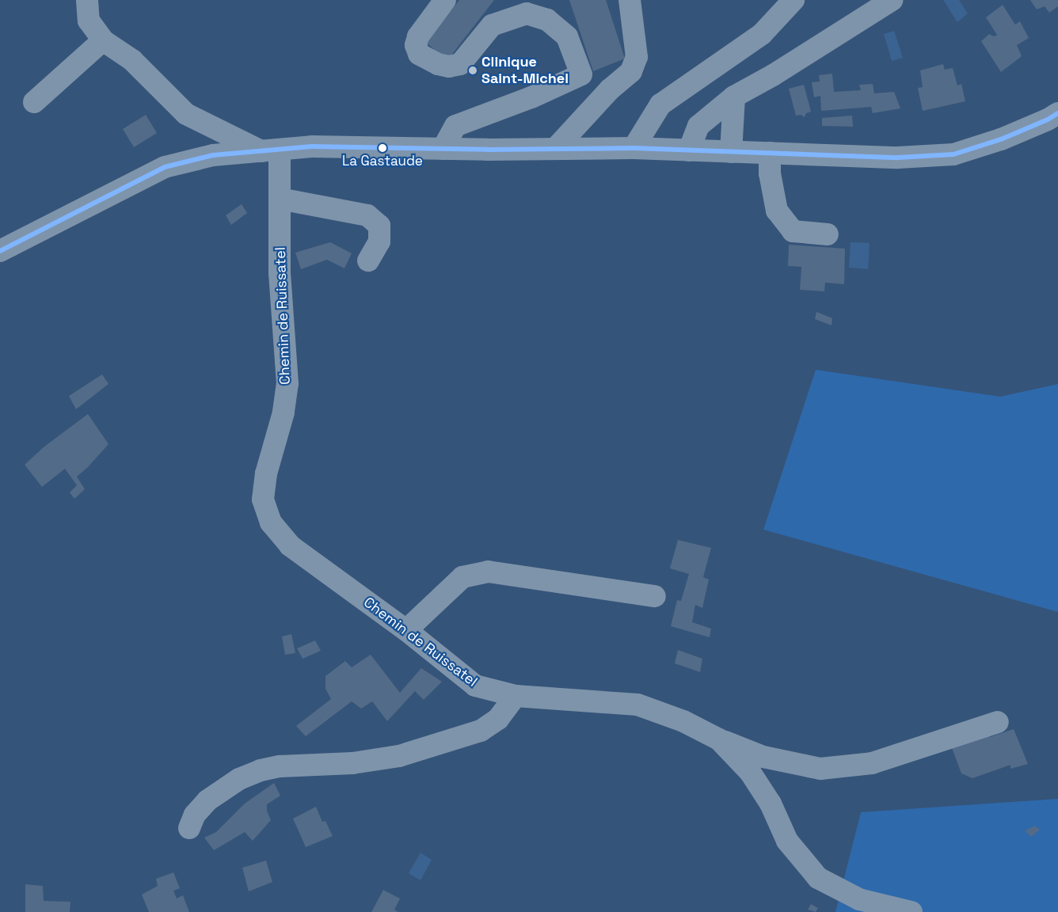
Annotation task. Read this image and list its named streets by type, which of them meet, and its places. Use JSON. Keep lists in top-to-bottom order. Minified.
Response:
{"streets":{"street":["Chemin de Ruissatel"]},"places":["Clinique Saint-Michel","La Gastaude"]}
